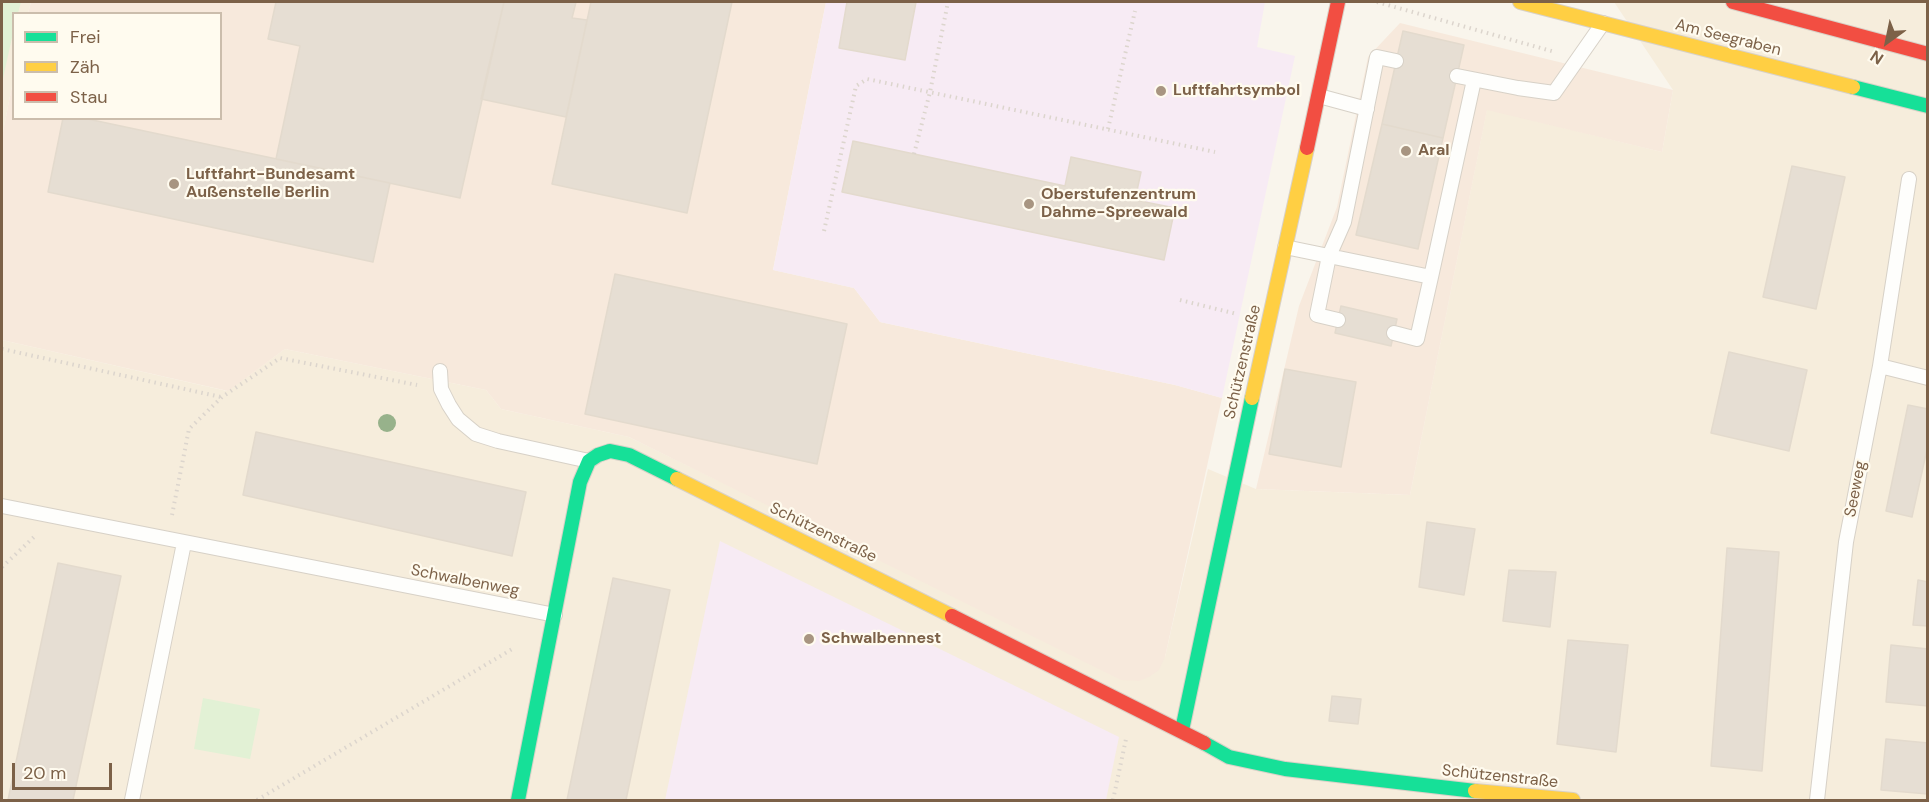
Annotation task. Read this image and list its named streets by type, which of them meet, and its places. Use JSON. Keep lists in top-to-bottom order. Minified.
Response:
{"streets":{"street":["Am Seegraben","Schützenstraße"],"lane":["Seeweg","Schwalbenweg"]},"places":["Luftfahrtsymbol","Aral","Luftfahrt-Bundesamt Außenstelle Berlin","Oberstufenzentrum Dahme-Spreewald","Schwalbennest"],"legend":["Frei","Zäh","Stau"],"scale_bar":"20 m","north":"bottom left"}
